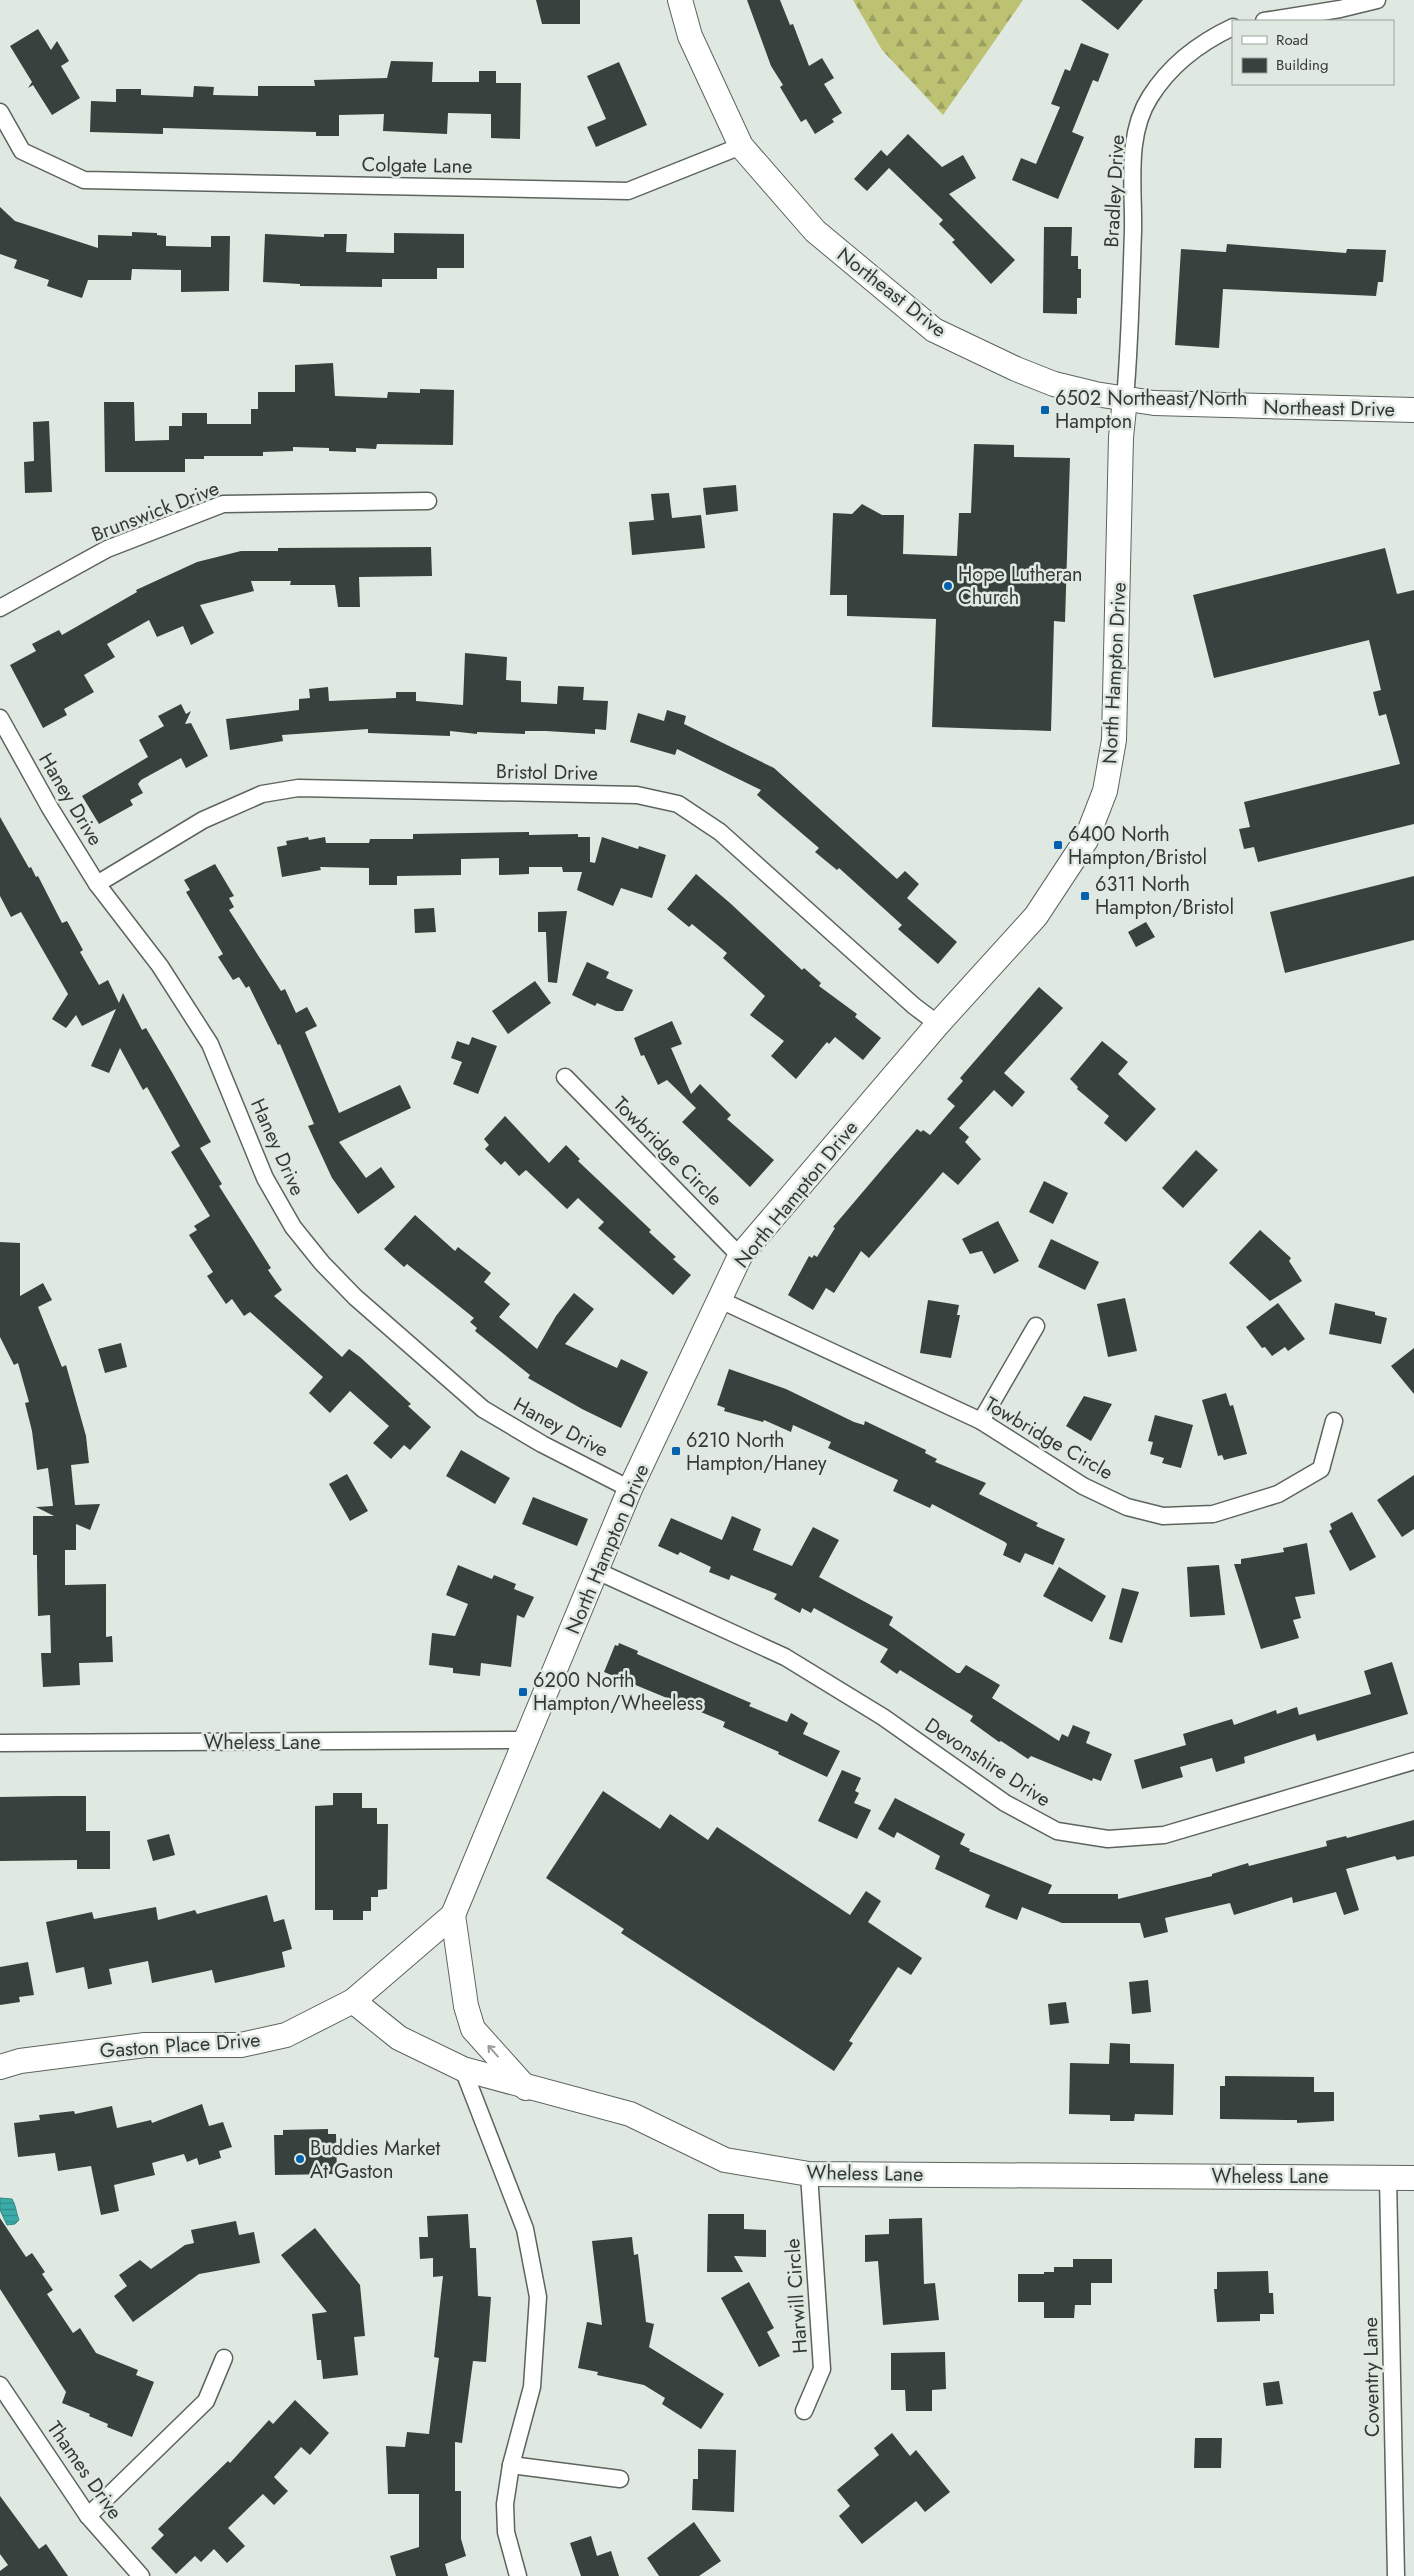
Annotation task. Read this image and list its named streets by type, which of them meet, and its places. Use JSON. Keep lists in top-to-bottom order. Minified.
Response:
{"streets":{"street":["Colgate Lane","Bradley Drive","Northeast Drive","Brunswick Drive","North Hampton Drive","Bristol Drive","Haney Drive","Towbridge Circle","Wheless Lane","Devonshire Drive","Gaston Place Drive","Harwill Circle","Coventry Lane","Thames Drive"]},"crossings":[["Colgate Lane","Northeast Drive"],["Bradley Drive","Northeast Drive"],["Bradley Drive","North Hampton Drive"],["Northeast Drive","North Hampton Drive"],["North Hampton Drive","Bristol Drive"],["North Hampton Drive","Haney Drive"],["North Hampton Drive","Towbridge Circle"],["North Hampton Drive","Wheless Lane"],["North Hampton Drive","Devonshire Drive"],["North Hampton Drive","Gaston Place Drive"],["Bristol Drive","Haney Drive"],["Wheless Lane","Gaston Place Drive"],["Wheless Lane","Harwill Circle"],["Wheless Lane","Coventry Lane"]],"places":{"transit":["6502 Northeast/North Hampton","6400 North Hampton/Bristol","6311 North Hampton/Bristol","6210 North Hampton/Haney","6200 North Hampton/Wheeless"],"other":["Hope Lutheran Church","Buddies Market At Gaston"]},"legend":["Road","Building"]}
